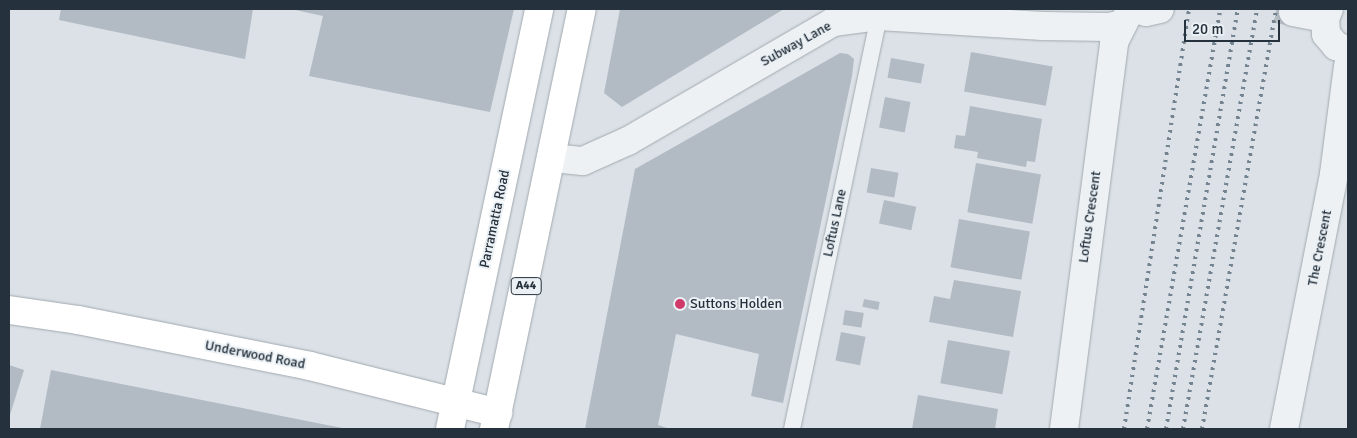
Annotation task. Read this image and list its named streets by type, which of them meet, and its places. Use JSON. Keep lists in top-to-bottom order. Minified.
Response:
{"streets":{"main road":["Parramatta Road","A44","Underwood Road"],"street":["Subway Lane","Loftus Crescent","The Crescent"],"lane":["Loftus Lane"]},"crossings":[["Subway Lane","Loftus Crescent"],["Subway Lane","Loftus Lane"],["Subway Lane","A44"],["Parramatta Road","Underwood Road"],["A44","Underwood Road"]],"places":["Suttons Holden"],"scale_bar":"20 m"}
